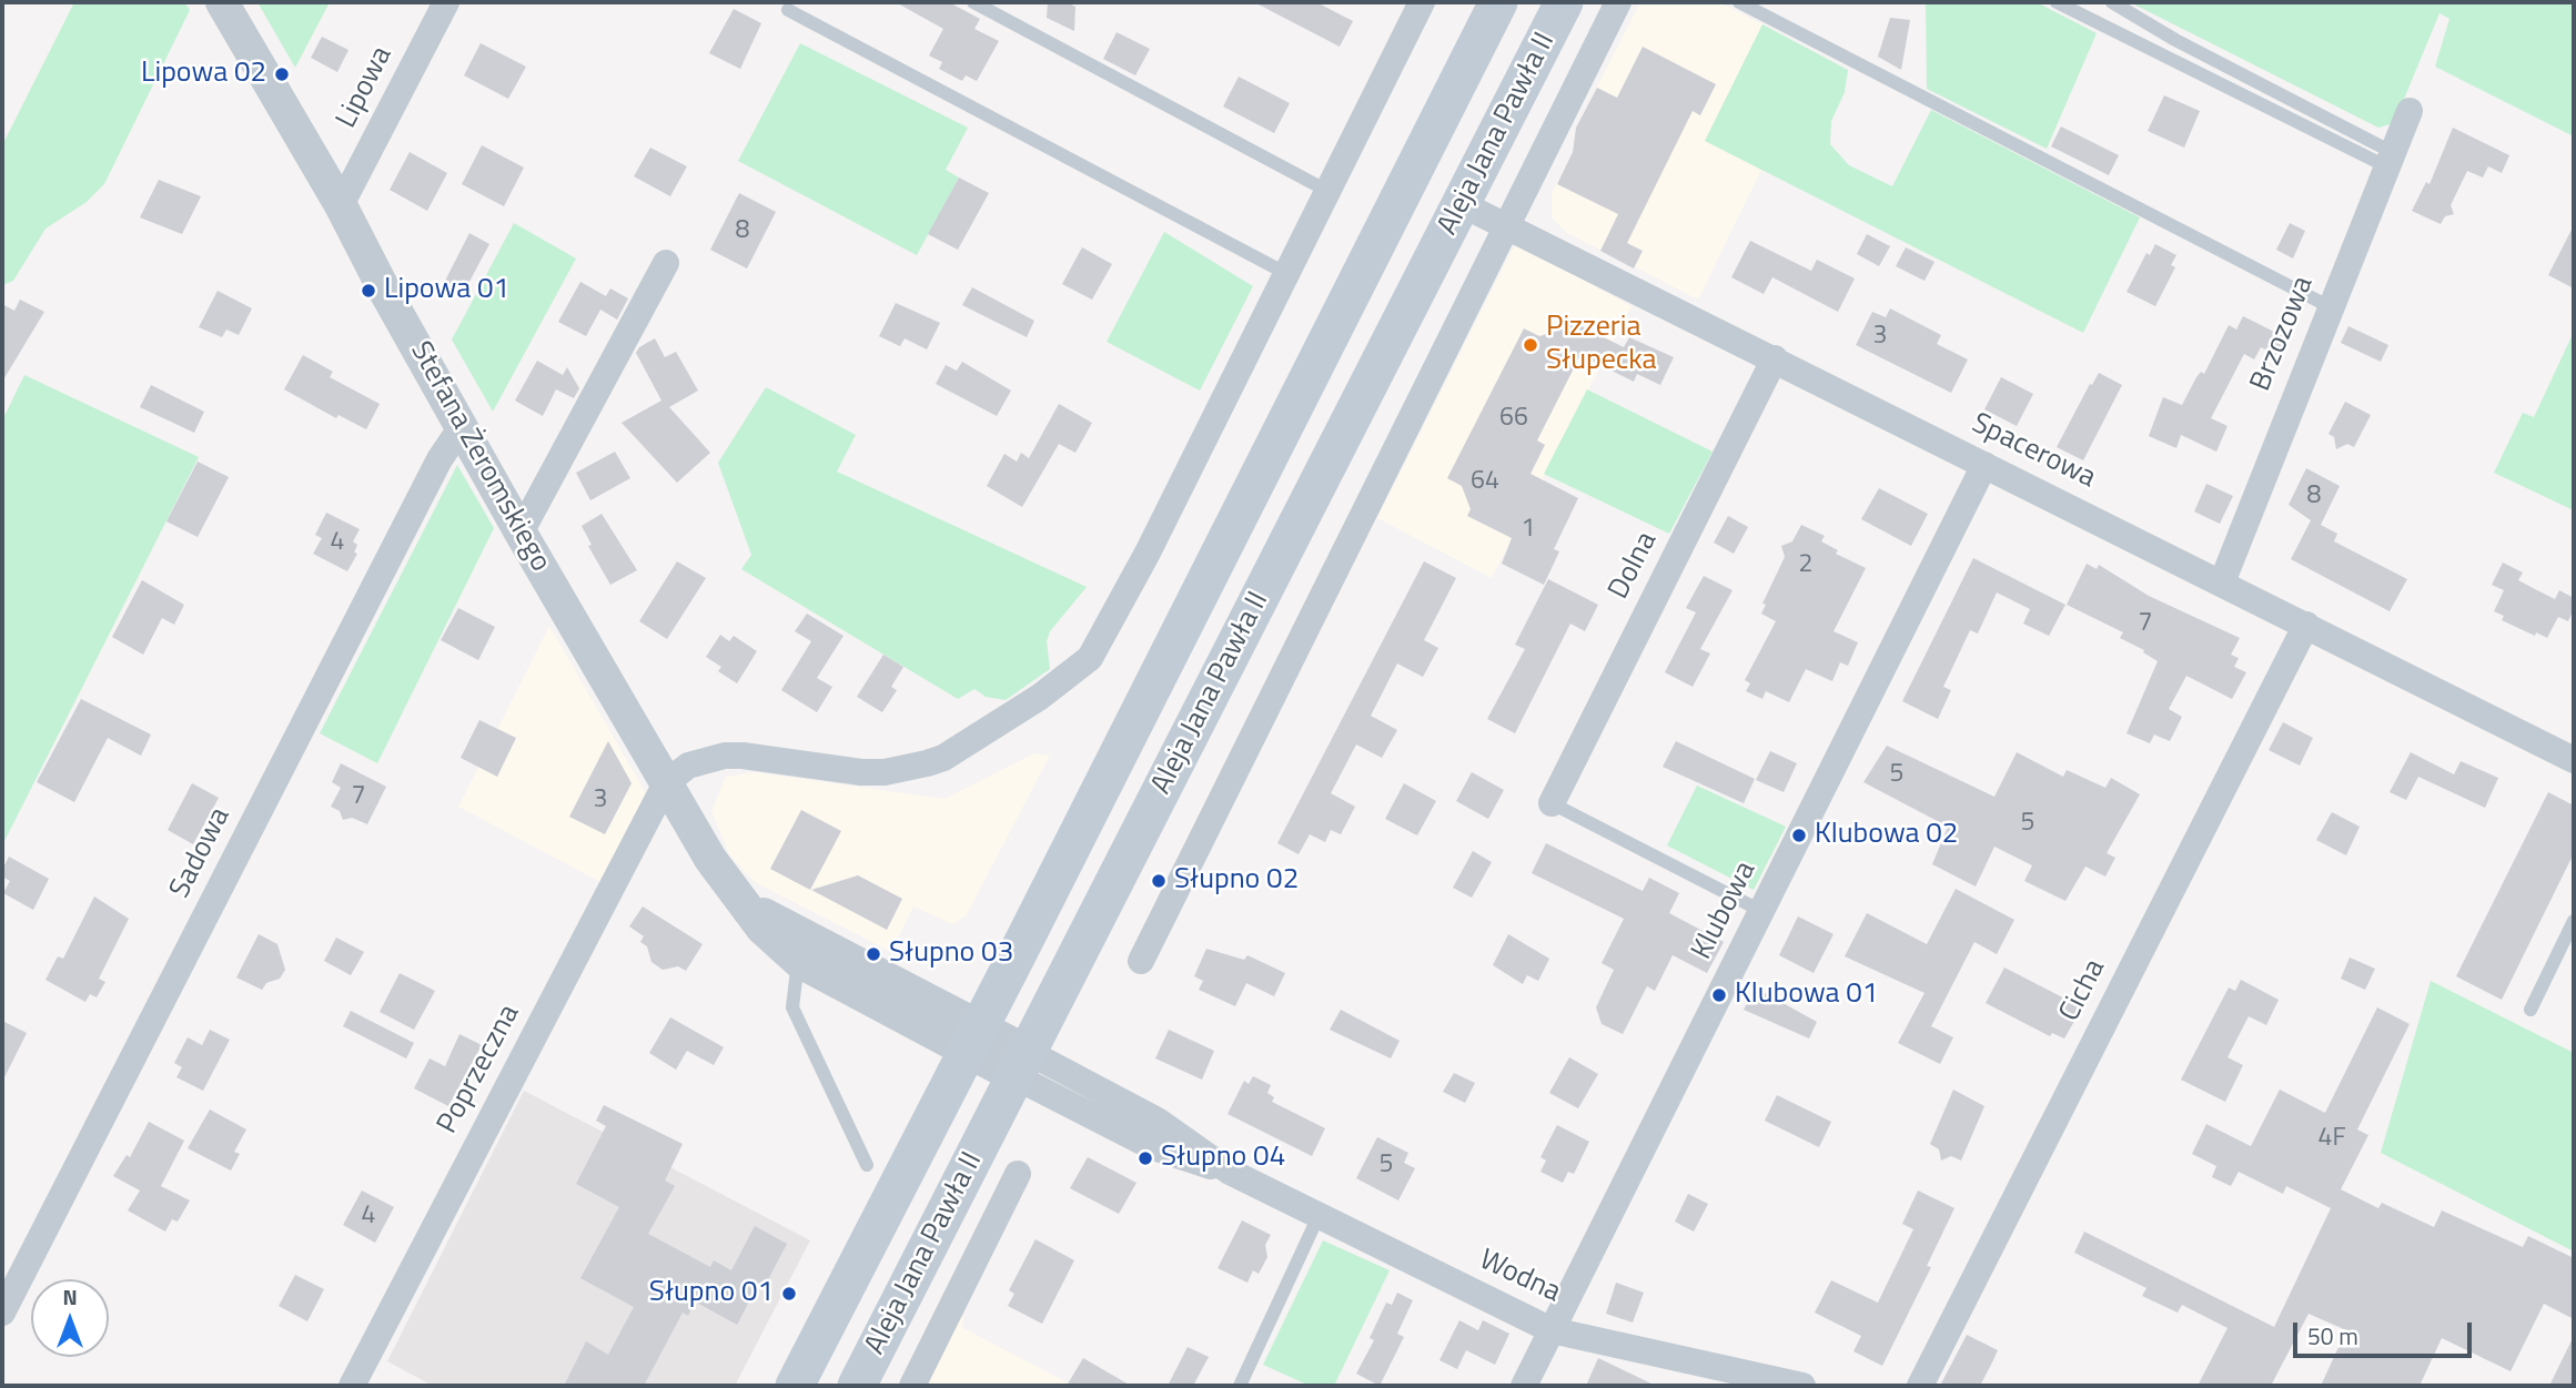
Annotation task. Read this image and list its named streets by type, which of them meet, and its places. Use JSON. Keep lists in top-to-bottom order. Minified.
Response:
{"streets":{"main road":["Aleja Jana Pawła II"],"street":["Lipowa","Brzozowa","Spacerowa","Stefana Żeromskiego","Dolna","Sadowa","Klubowa","Cicha","Poprzeczna","Wodna"]},"crossings":[["Lipowa","Stefana Żeromskiego"],["Aleja Jana Pawła II","Spacerowa"],["Aleja Jana Pawła II","Stefana Żeromskiego"],["Aleja Jana Pawła II","Wodna"],["Brzozowa","Spacerowa"],["Spacerowa","Dolna"],["Spacerowa","Klubowa"],["Spacerowa","Cicha"],["Stefana Żeromskiego","Sadowa"],["Stefana Żeromskiego","Poprzeczna"],["Klubowa","Wodna"]],"places":["Lipowa 02","Lipowa 01","Pizzeria Słupecka","Klubowa 02","Słupno 02","Słupno 03","Klubowa 01","Słupno 04","Słupno 01"],"house_numbers":["8","3","66","64","8","1","4","2","7","5","7","3","5","4F","5","4"],"scale_bar":"50 m","north":"top"}
